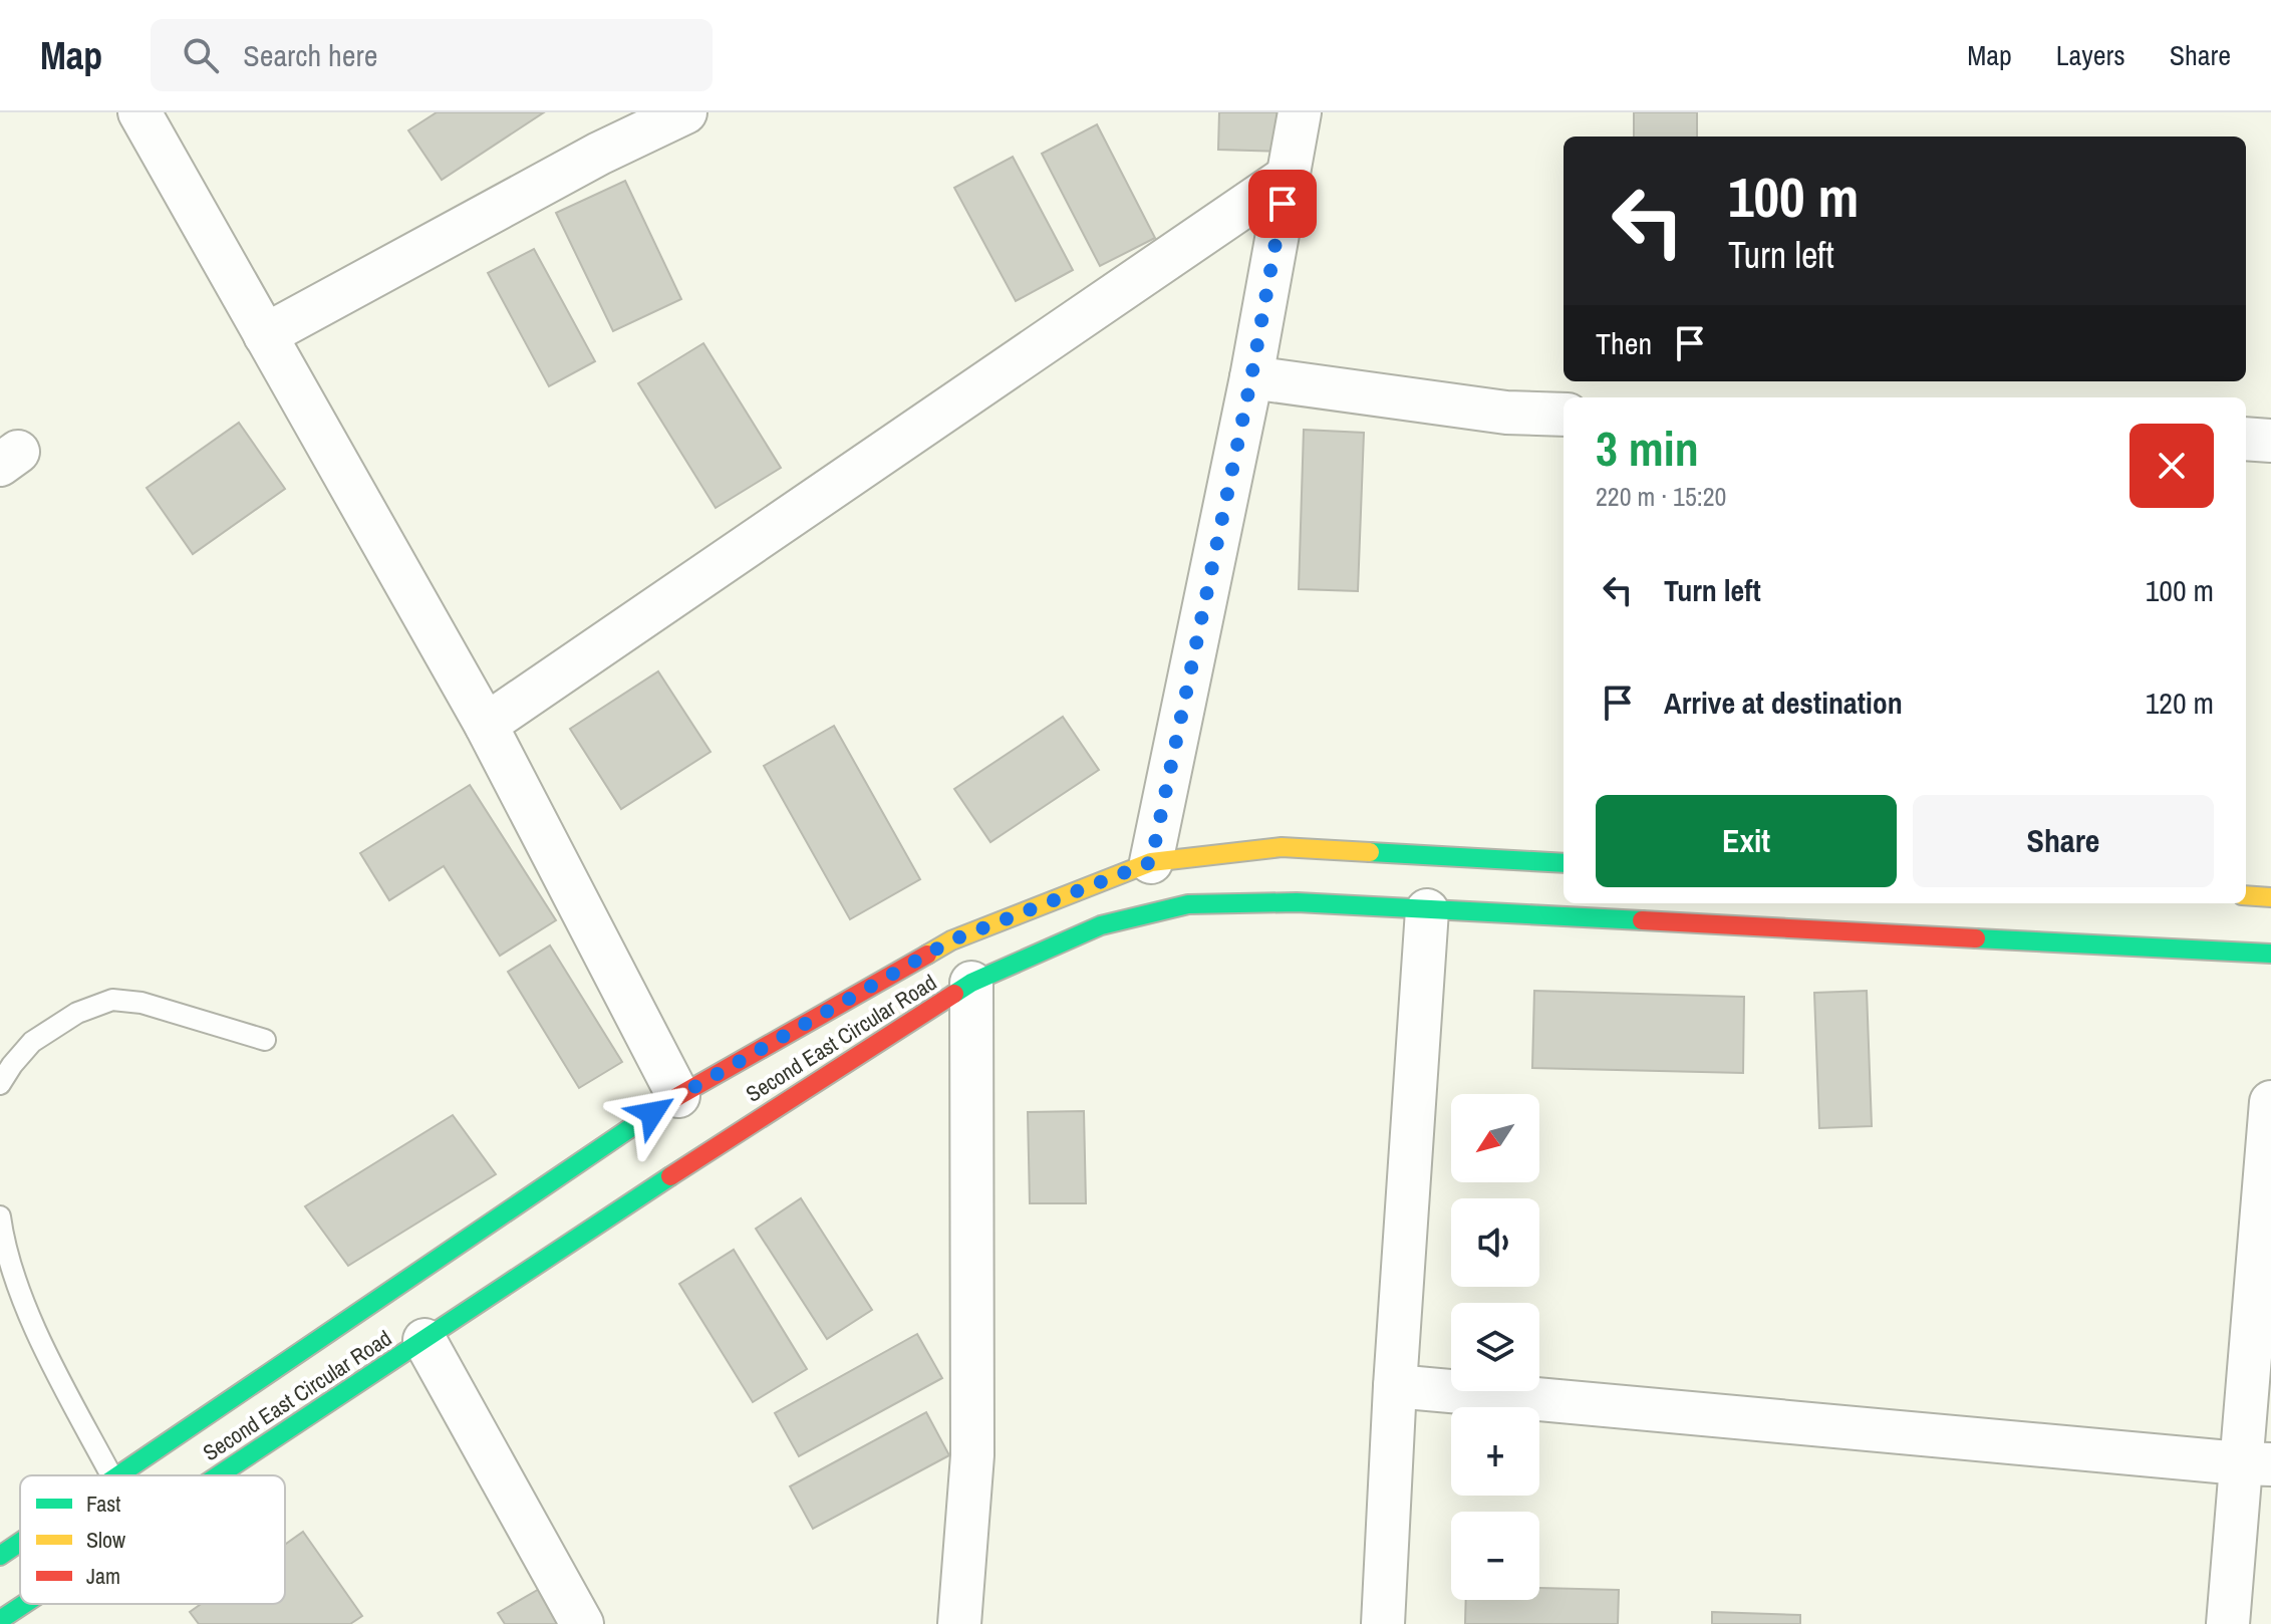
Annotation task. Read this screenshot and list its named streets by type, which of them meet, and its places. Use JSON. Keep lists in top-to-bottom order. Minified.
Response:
{"streets":{"main road":["Second East Circular Road"]},"legend":["Fast","Slow","Jam"],"north":"bottom left","page":{"header":"Map","search":"Search here","nav":["Map","Layers","Share"],"turn":["100 m","Turn left"],"then":"Then","heading":["3 min","220 m · 15:20"],"list":[{"name":"Turn left","value":"100 m"},{"name":"Arrive at destination","value":"120 m"}],"buttons":["Exit","Share"],"map_buttons":["+","−"]}}
